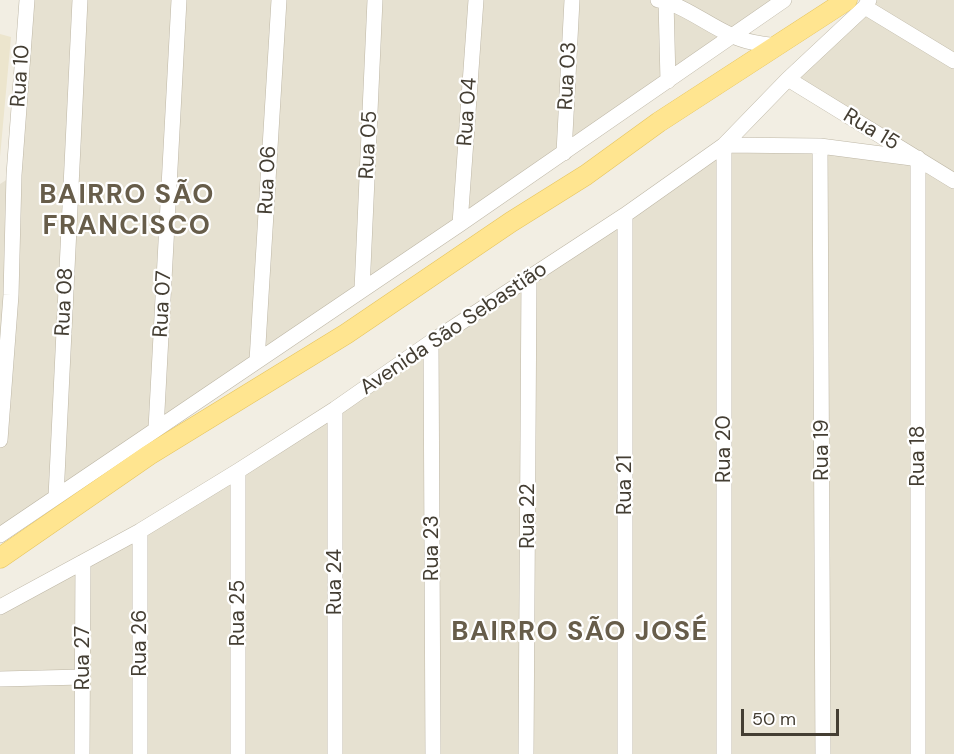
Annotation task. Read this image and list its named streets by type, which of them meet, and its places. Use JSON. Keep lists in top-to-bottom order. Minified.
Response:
{"streets":{"street":["Rua 10","Rua 03","Rua 04","Rua 15","Rua 05","Rua 06","Rua 08","Rua 07","Avenida São Sebastião","Rua 20","Rua 19","Rua 18","Rua 21","Rua 22","Rua 23","Rua 24","Rua 25","Rua 26","Rua 27"]},"crossings":[["Rua 15","Avenida São Sebastião"],["Rua 15","Rua 18"],["Avenida São Sebastião","Rua 20"],["Avenida São Sebastião","Rua 21"],["Avenida São Sebastião","Rua 22"],["Avenida São Sebastião","Rua 23"],["Avenida São Sebastião","Rua 24"],["Avenida São Sebastião","Rua 25"],["Avenida São Sebastião","Rua 26"],["Avenida São Sebastião","Rua 27"]],"districts":["BAIRRO SÃO FRANCISCO","BAIRRO SÃO JOSÉ"],"scale_bar":"50 m"}
